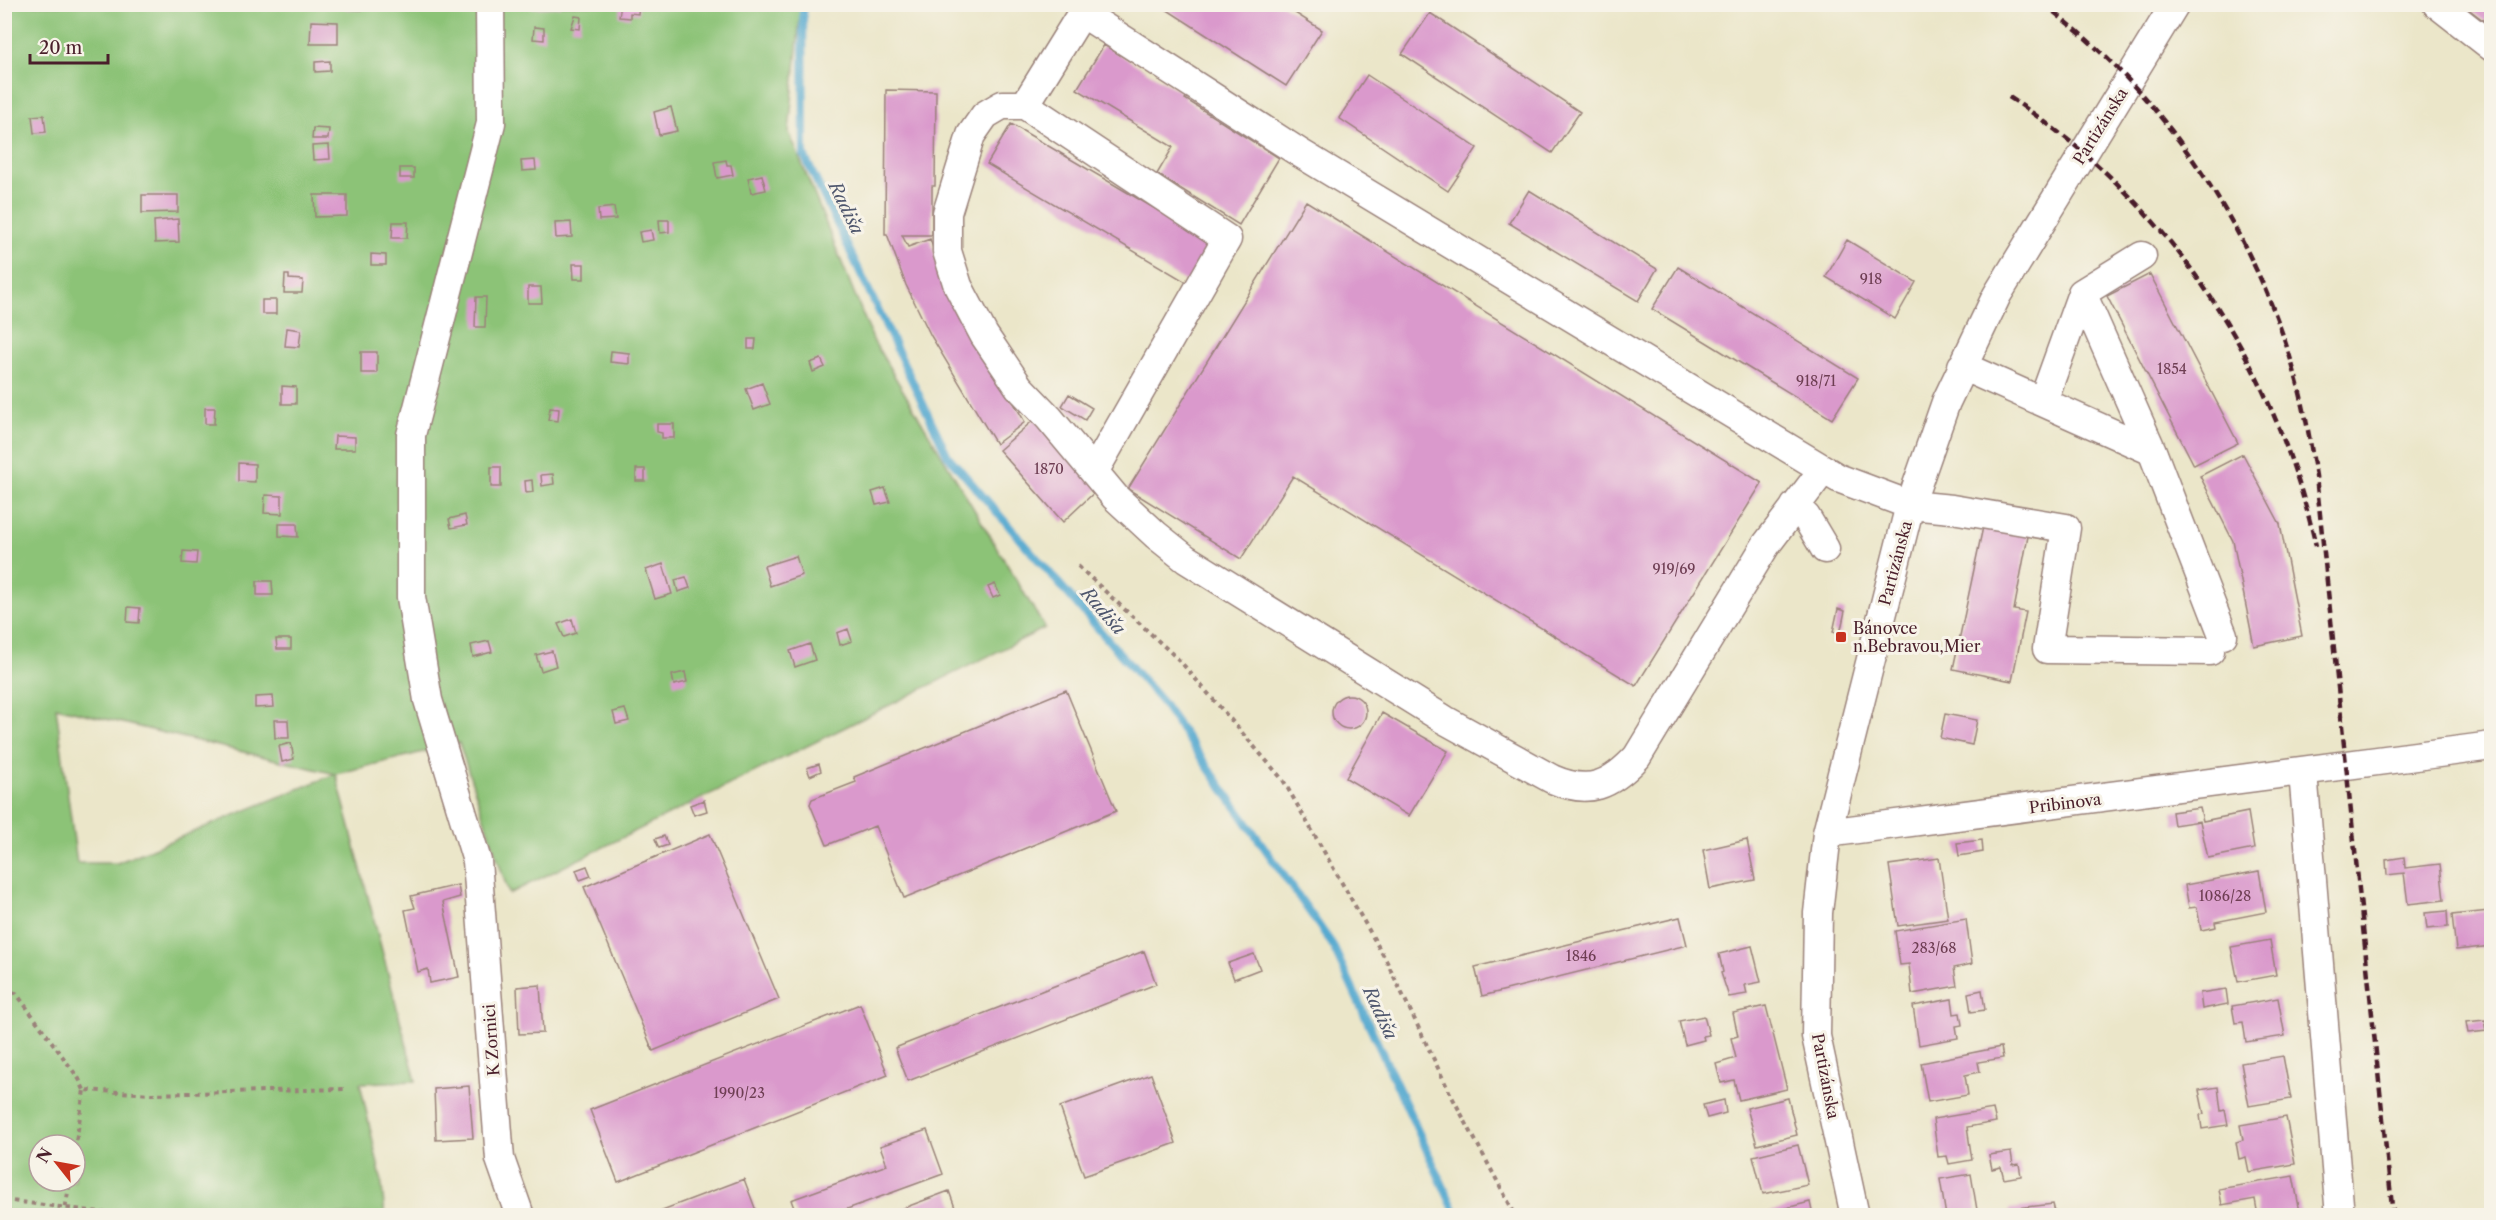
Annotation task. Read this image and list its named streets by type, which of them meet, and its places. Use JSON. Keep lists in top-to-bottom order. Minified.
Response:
{"streets":{"street":["Partizánska","Pribinova","K Zornici"]},"crossings":[["Partizánska","Pribinova"]],"water":["Radiša"],"places":{"transit":["Bánovce n.Bebravou,Mier"]},"house_numbers":["918","1854","918/71","1870","919/69","1086/28","283/68","1846","1990/23"],"scale_bar":"20 m","north":"top left"}
